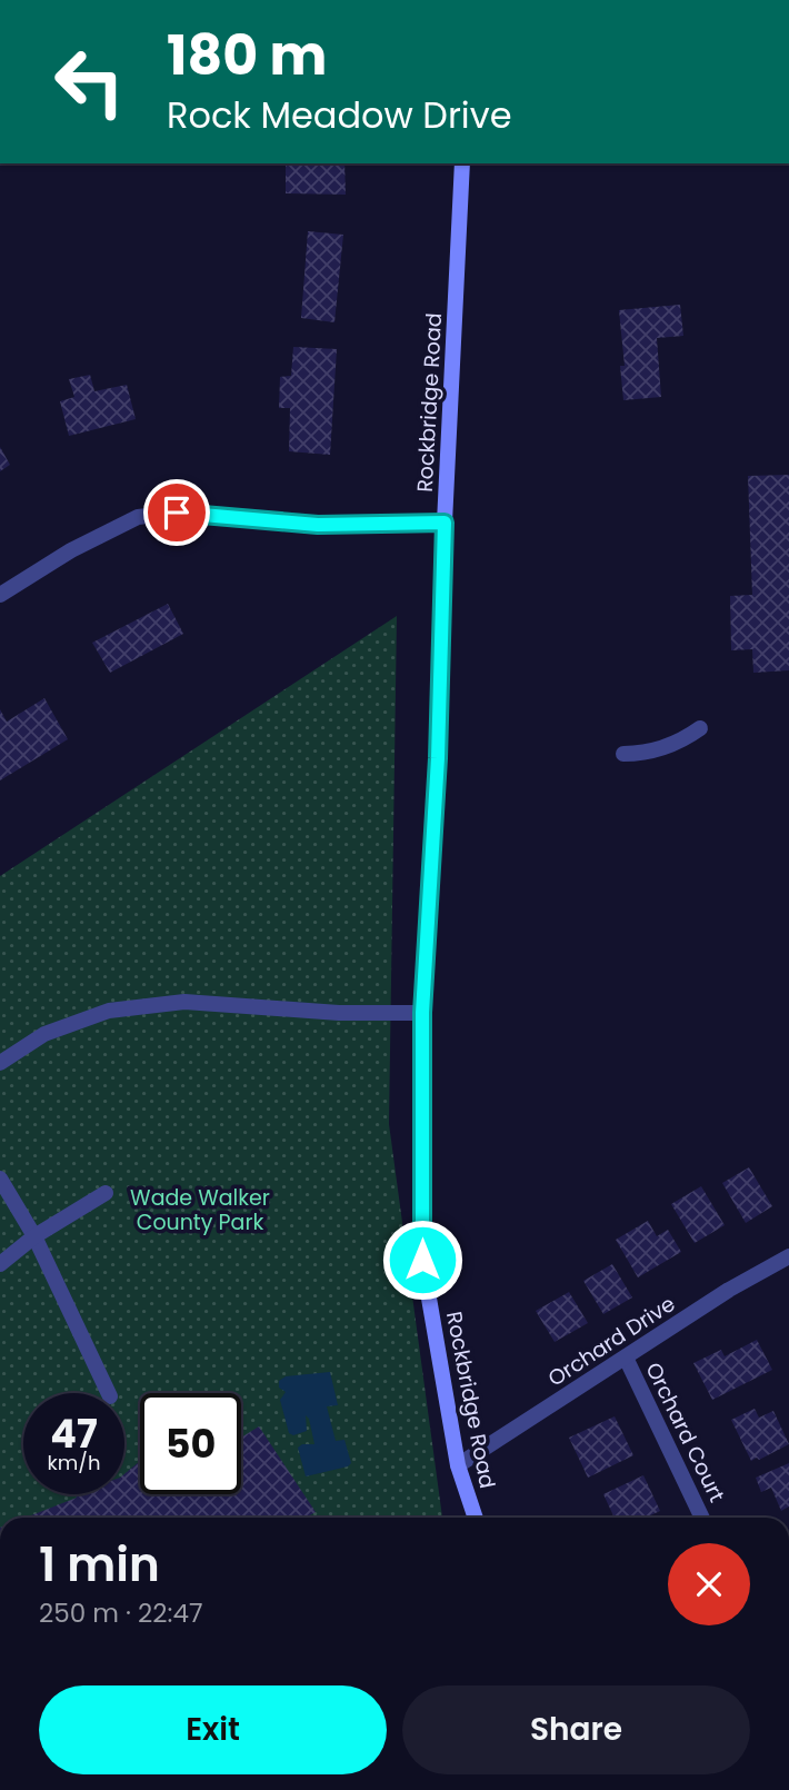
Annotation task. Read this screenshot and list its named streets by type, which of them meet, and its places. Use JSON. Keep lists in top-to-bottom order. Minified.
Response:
{"streets":{"main road":["Rockbridge Road"],"street":["Orchard Drive","Orchard Court"]},"crossings":[["Rockbridge Road","Orchard Drive"],["Orchard Drive","Orchard Court"]],"parks":["Wade Walker County Park"],"page":{"turn":["180 m","Rock Meadow Drive"],"speed":"47 km/h","limit":"50","heading":["1 min","250 m · 22:47"],"buttons":["Exit","Share"]}}
